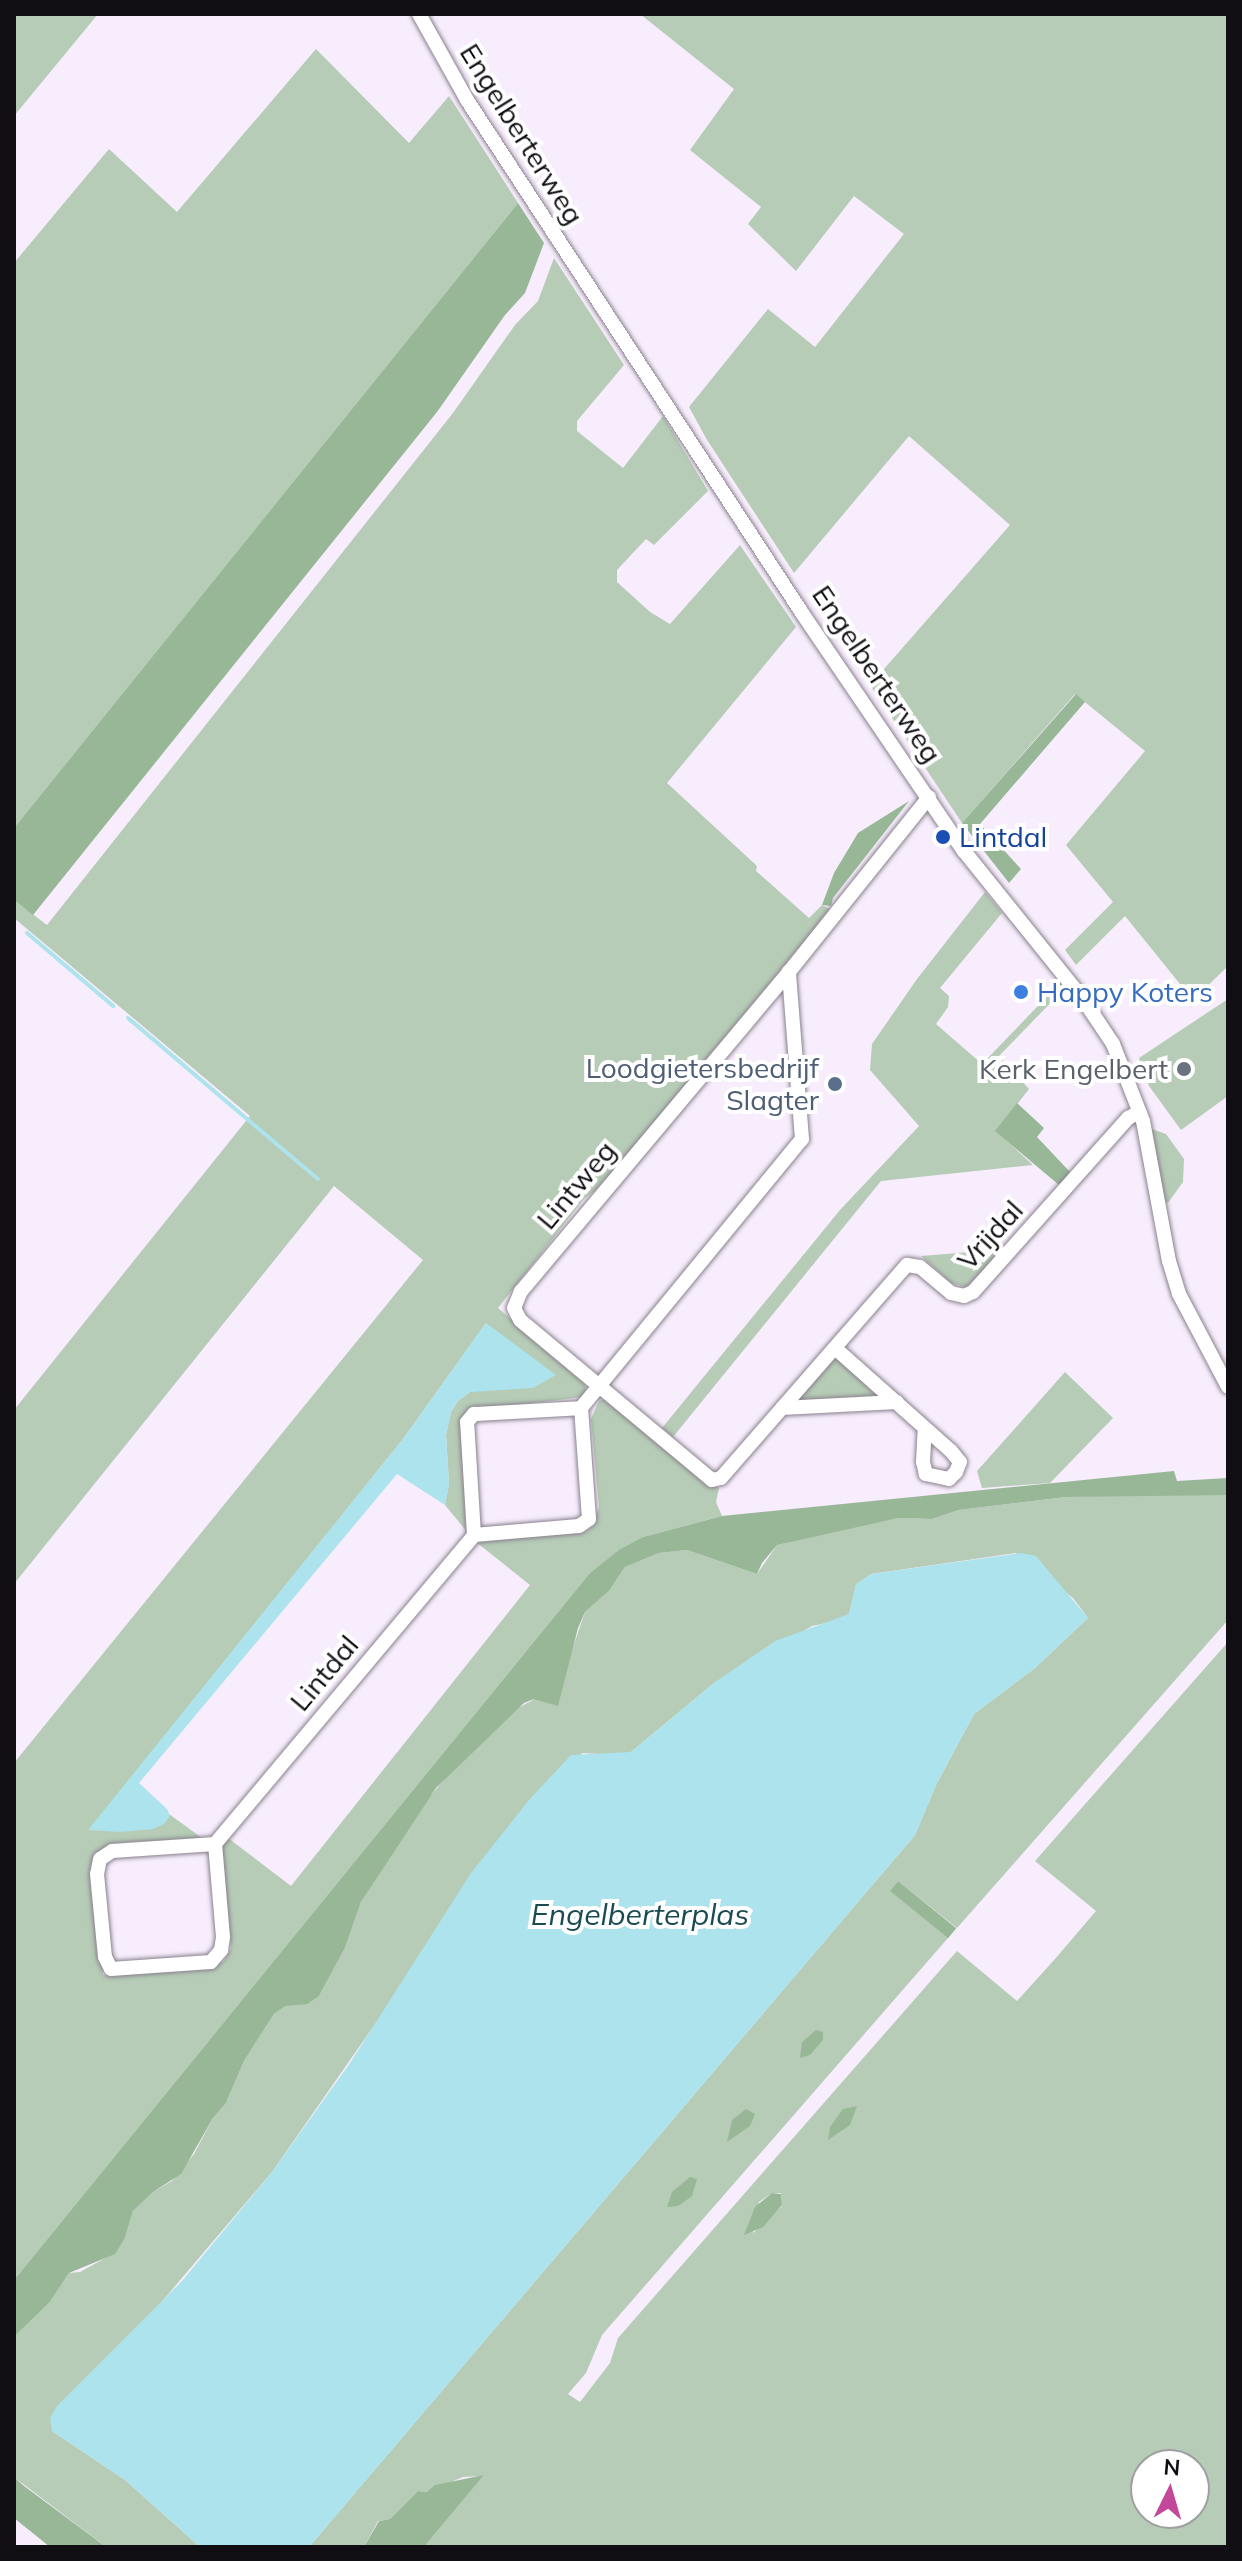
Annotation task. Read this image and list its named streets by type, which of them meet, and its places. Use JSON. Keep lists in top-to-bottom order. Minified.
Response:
{"streets":{"street":["Engelberterweg","Lintweg","Vrijdal","Lintdal"]},"crossings":[["Engelberterweg","Vrijdal"],["Lintweg","Vrijdal"]],"water":["Engelberterplas"],"places":["Lintdal","Happy Koters","Kerk Engelbert","Loodgietersbedrijf Slagter"],"north":"top"}
